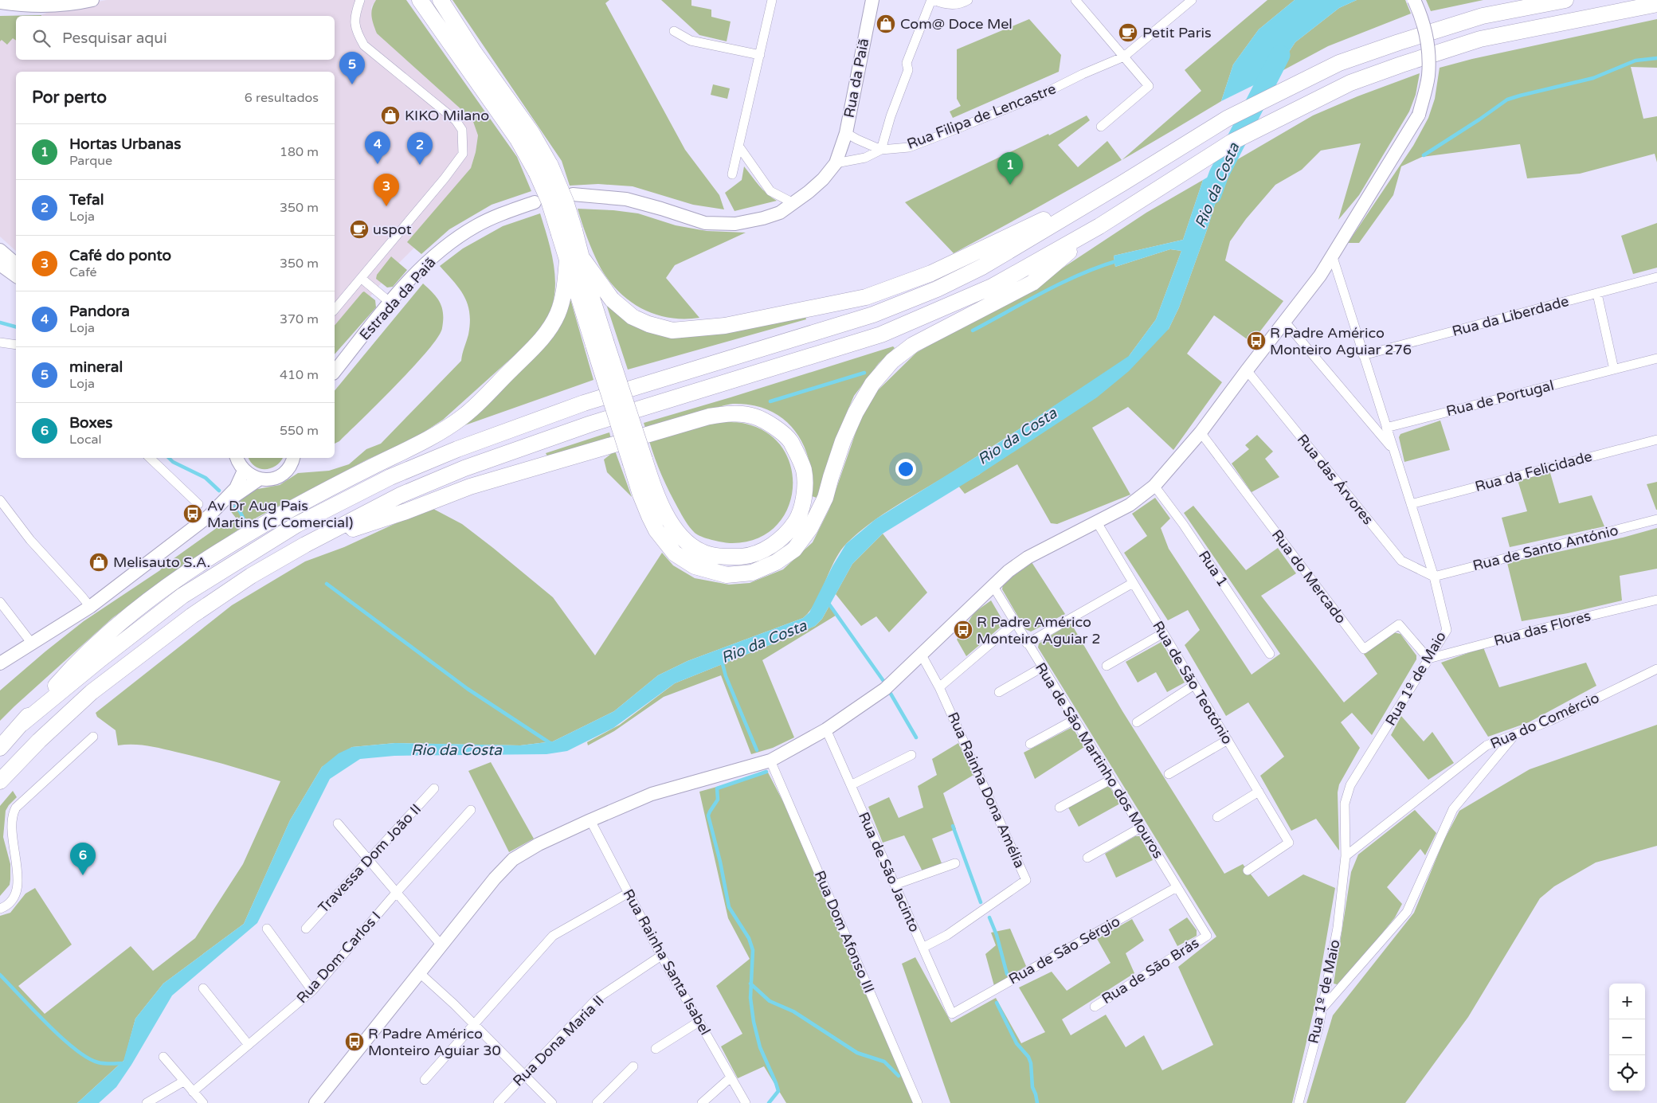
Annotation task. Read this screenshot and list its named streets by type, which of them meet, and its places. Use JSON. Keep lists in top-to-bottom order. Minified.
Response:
{"streets":{"street":["Rua da Paiã","Rua Filipa de Lencastre","Estrada da Paiã","Rua da Liberdade","Rua de Portugal","Rua da Felicidade","Rua das Árvores","Rua de Santo António","Rua 1","Rua do Mercado","Rua das Flores","Rua 1º de Maio","Rua de São Teotónio","Rua do Comércio","Rua de São Martinho dos Mouros","Rua Rainha Dona Amélia","Travessa Dom João II","Rua de São Jacinto","Rua Dom Afonso III","Rua de São Sérgio","Rua Dom Carlos I","Rua Rainha Santa Isabel","Rua de São Brás","Rua Dona Maria II"]},"crossings":[["Rua da Liberdade","Rua 1º de Maio"],["Rua de Portugal","Rua 1º de Maio"],["Rua da Felicidade","Rua 1º de Maio"],["Rua das Árvores","Rua de Santo António"],["Rua das Árvores","Rua 1º de Maio"],["Rua de Santo António","Rua 1º de Maio"],["Rua do Mercado","Rua das Flores"],["Rua do Mercado","Rua 1º de Maio"],["Rua das Flores","Rua 1º de Maio"],["Rua 1º de Maio","Rua do Comércio"],["Rua de São Martinho dos Mouros","Rua de São Sérgio"],["Rua de São Martinho dos Mouros","Rua de São Brás"],["Rua Rainha Dona Amélia","Rua de São Jacinto"],["Rua de São Jacinto","Rua de São Sérgio"],["Rua Rainha Santa Isabel","Rua Dona Maria II"]],"water":["Rio da Costa"],"places":{"shop":["Com@ Doce Mel","KIKO Milano","Melisauto S.A."],"cafe":["Petit Paris","uspot"],"bus stop":["R Padre Américo Monteiro Aguiar 276","Av Dr Aug Pais Martins (C Comercial)","R Padre Américo Monteiro Aguiar 2","R Padre Américo Monteiro Aguiar 30"]},"page":{"search":"Pesquisar aqui","pins":["5","4","2","1","3","6"],"heading":["Por perto","6 resultados"],"list":[{"mark":"1","name":"Hortas Urbanas","note":"Parque","value":"180 m"},{"mark":"2","name":"Tefal","note":"Loja","value":"350 m"},{"mark":"3","name":"Café do ponto","note":"Café","value":"350 m"},{"mark":"4","name":"Pandora","note":"Loja","value":"370 m"},{"mark":"5","name":"mineral","note":"Loja","value":"410 m"},{"mark":"6","name":"Boxes","note":"Local","value":"550 m"}],"map_buttons":["+","−"]}}
